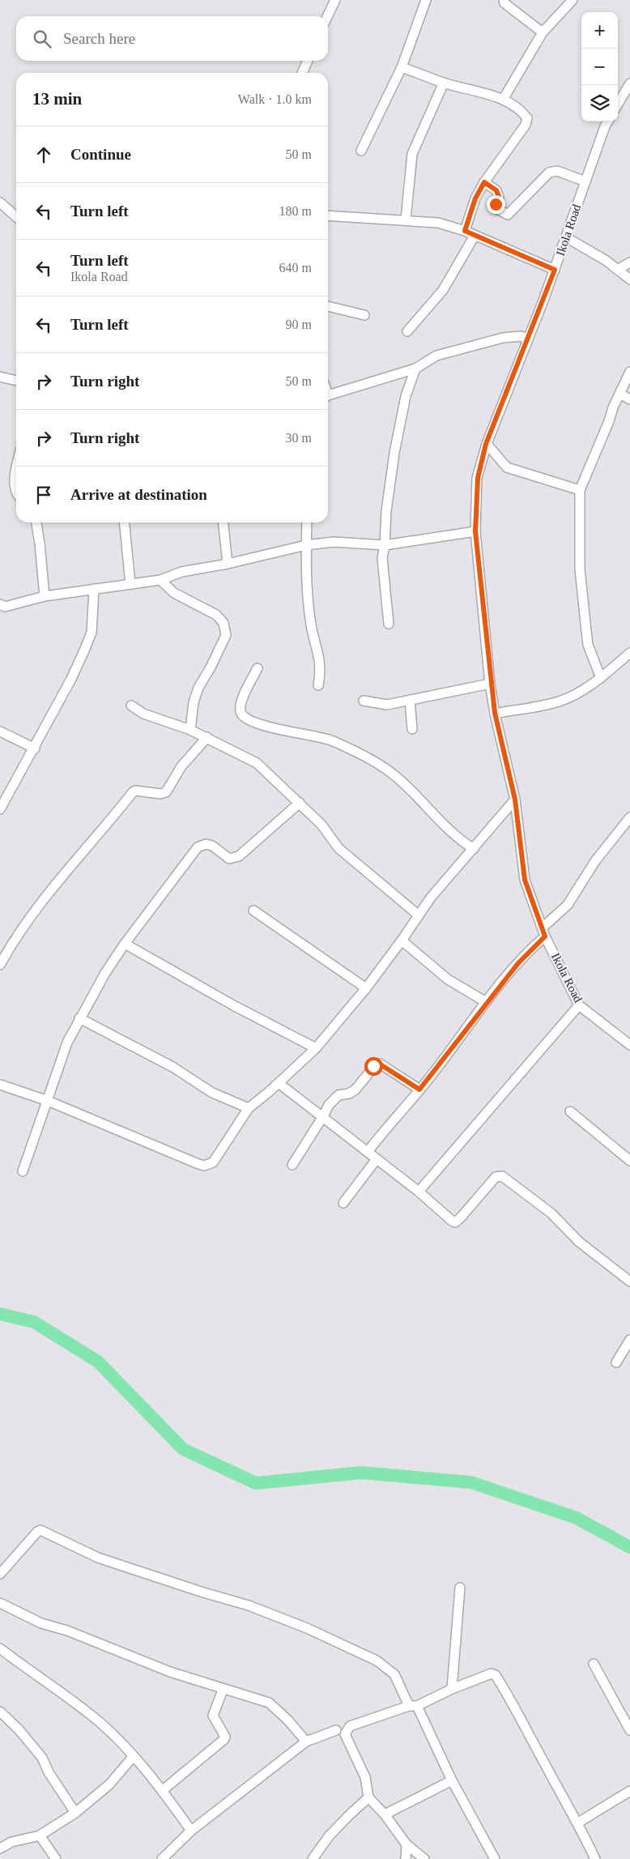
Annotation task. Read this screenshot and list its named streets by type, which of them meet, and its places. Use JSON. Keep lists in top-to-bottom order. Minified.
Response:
{"streets":{"street":["Ikola Road"]},"page":{"map_buttons":["+","−"],"search":"Search here","heading":["13 min","Walk · 1.0 km"],"list":[["Continue","50 m"],["Turn left","180 m"],["Turn left","Ikola Road","640 m"],["Turn left","90 m"],["Turn right","50 m"],["Turn right","30 m"],"Arrive at destination"]}}
